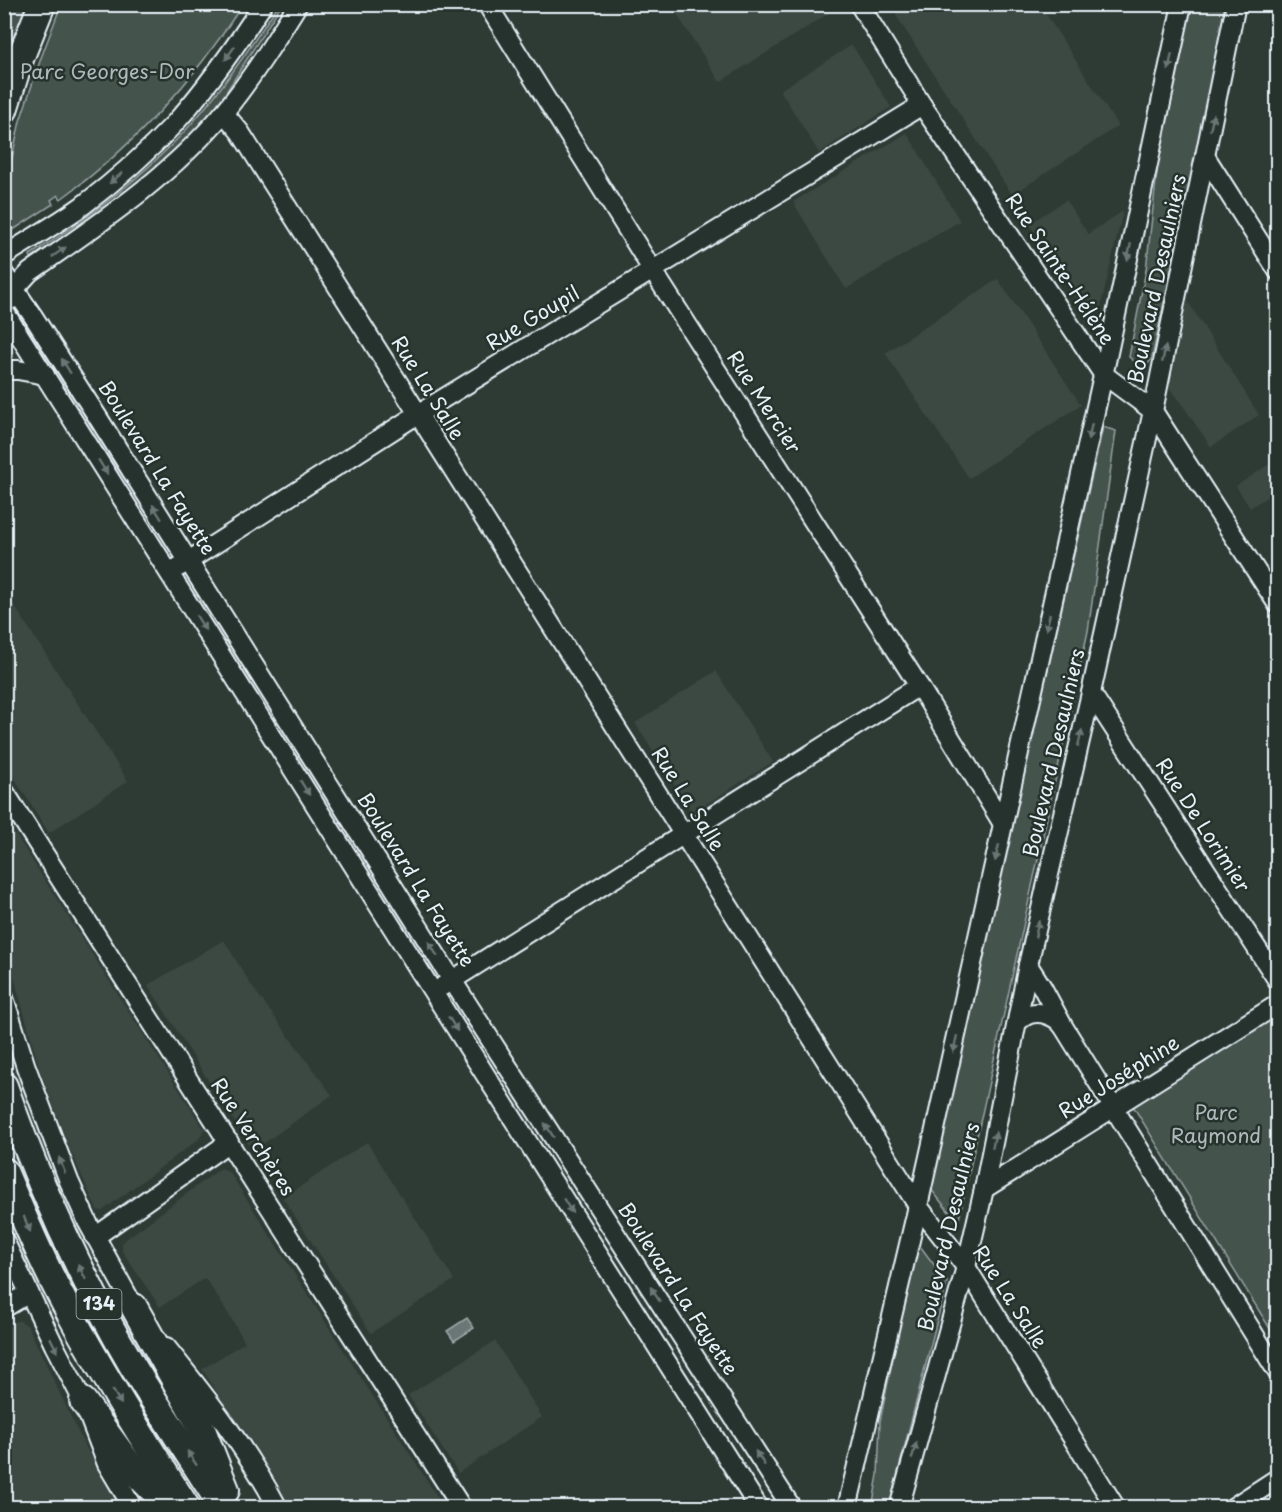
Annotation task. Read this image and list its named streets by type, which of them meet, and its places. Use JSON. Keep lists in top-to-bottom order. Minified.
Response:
{"streets":{"highway":["134"],"street":["Rue Sainte-Hélène","Boulevard Desaulniers","Rue Goupil","Rue La Salle","Rue Mercier","Boulevard La Fayette","Rue De Lorimier","Rue Joséphine","Rue Verchères"]},"crossings":[["Rue Sainte-Hélène","Boulevard Desaulniers"],["Rue Sainte-Hélène","Rue Goupil"],["Boulevard Desaulniers","Rue La Salle"],["Boulevard Desaulniers","Rue Mercier"],["Boulevard Desaulniers","Rue De Lorimier"],["Boulevard Desaulniers","Rue Joséphine"],["Rue Goupil","Rue La Salle"],["Rue Goupil","Rue Mercier"],["Rue Goupil","Boulevard La Fayette"]],"parks":["Parc Georges-Dor","Parc Raymond"]}
